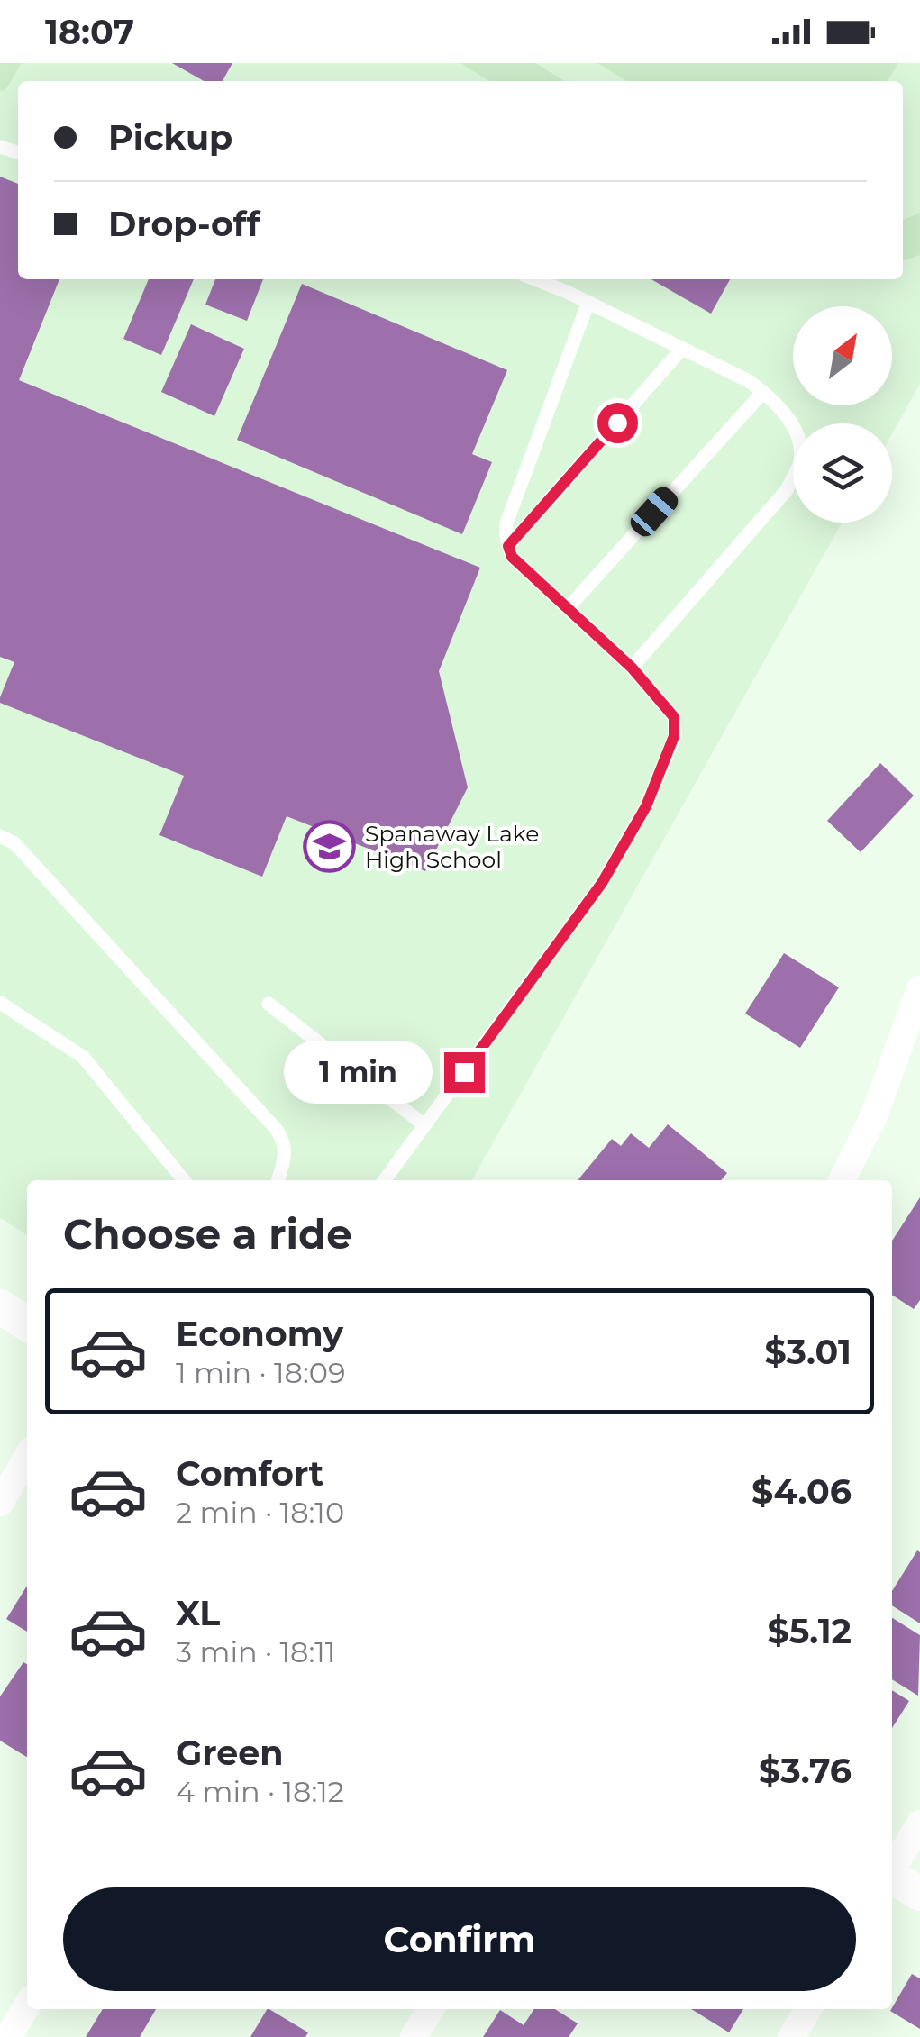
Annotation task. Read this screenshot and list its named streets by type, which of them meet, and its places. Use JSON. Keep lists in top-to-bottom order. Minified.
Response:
{"places":{"school or university":["Spanaway Lake High School"]},"north":"top right","page":{"status":"18:07","banner":["Pickup","Drop-off"],"bubble":"1 min","heading":"Choose a ride","list":[{"name":"Economy","note":"1 min · 18:09","value":"$3.01"},{"name":"Comfort","note":"2 min · 18:10","value":"$4.06"},{"name":"XL","note":"3 min · 18:11","value":"$5.12"},{"name":"Green","note":"4 min · 18:12","value":"$3.76"}],"buttons":"Confirm"}}
